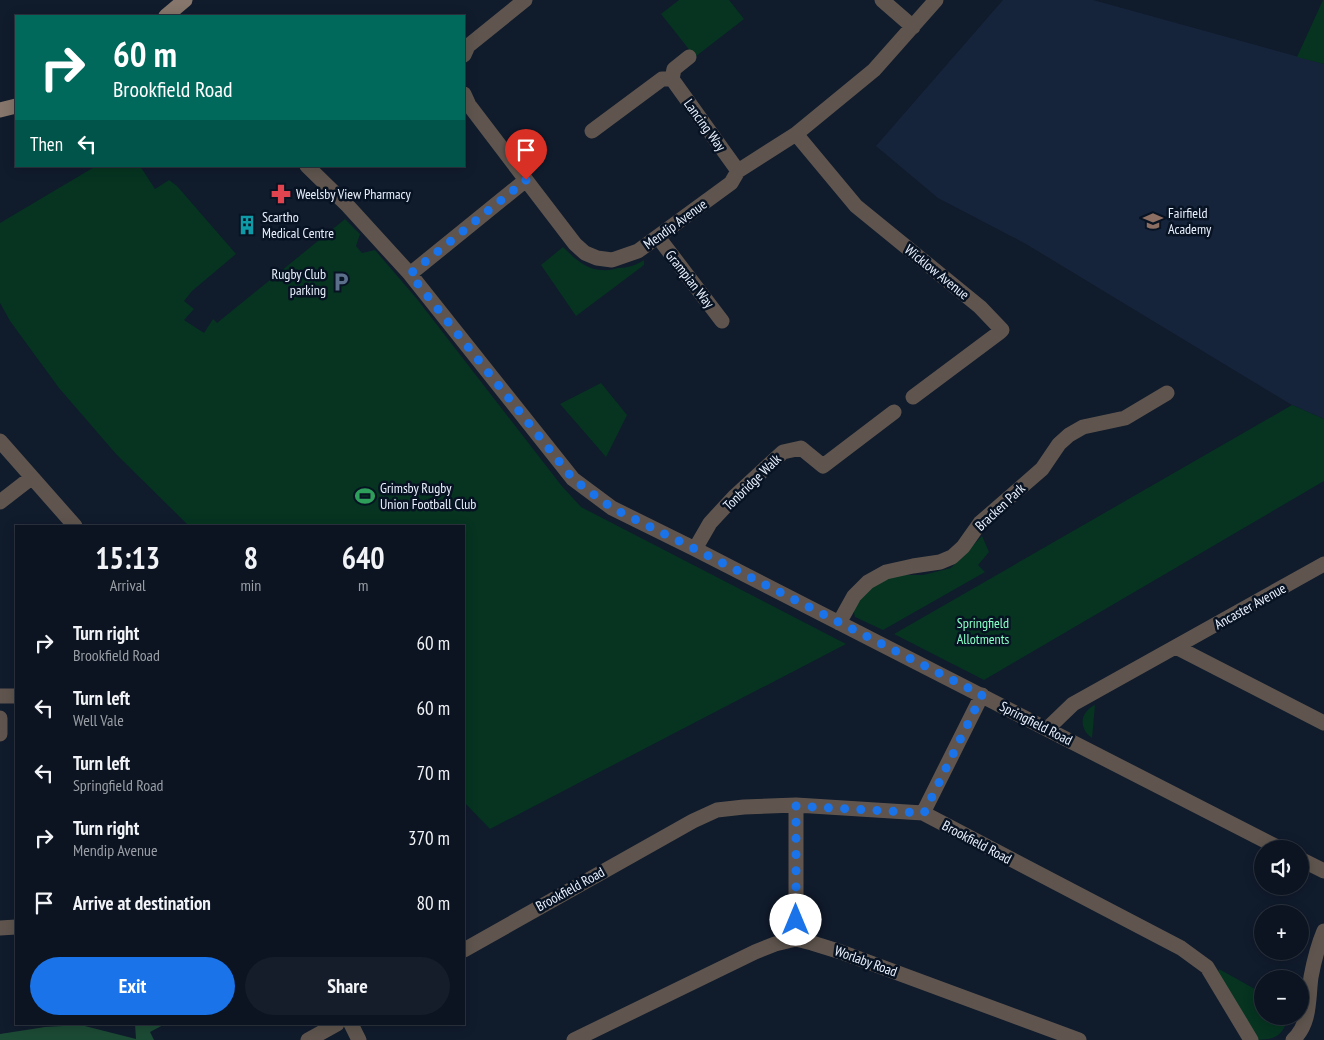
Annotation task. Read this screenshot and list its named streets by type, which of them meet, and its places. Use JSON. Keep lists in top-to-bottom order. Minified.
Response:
{"streets":{"street":["Lancing Way","Mendip Avenue","Wicklow Avenue","Grampian Way","Tonbridge Walk","Bracken Park","Ancaster Avenue","Springfield Road","Brookfield Road","Worlaby Road"]},"crossings":[["Lancing Way","Mendip Avenue"],["Mendip Avenue","Wicklow Avenue"],["Mendip Avenue","Grampian Way"],["Tonbridge Walk","Springfield Road"],["Bracken Park","Springfield Road"],["Ancaster Avenue","Springfield Road"]],"parks":["Springfield Allotments"],"places":{"pharmacy":["Weelsby View Pharmacy"],"school or university":["Fairfield Academy"],"building":["Scartho Medical Centre"],"parking":["Rugby Club parking"],"sports":["Grimsby Rugby Union Football Club"]},"page":{"turn":["60 m","Brookfield Road"],"then":"Then","eta":["15:13","Arrival","8","min","640","m"],"list":[{"name":"Turn right","note":"Brookfield Road","value":"60 m"},{"name":"Turn left","note":"Well Vale","value":"60 m"},{"name":"Turn left","note":"Springfield Road","value":"70 m"},{"name":"Turn right","note":"Mendip Avenue","value":"370 m"},{"name":"Arrive at destination","value":"80 m"}],"map_buttons":["+","−"],"buttons":["Exit","Share"]}}
